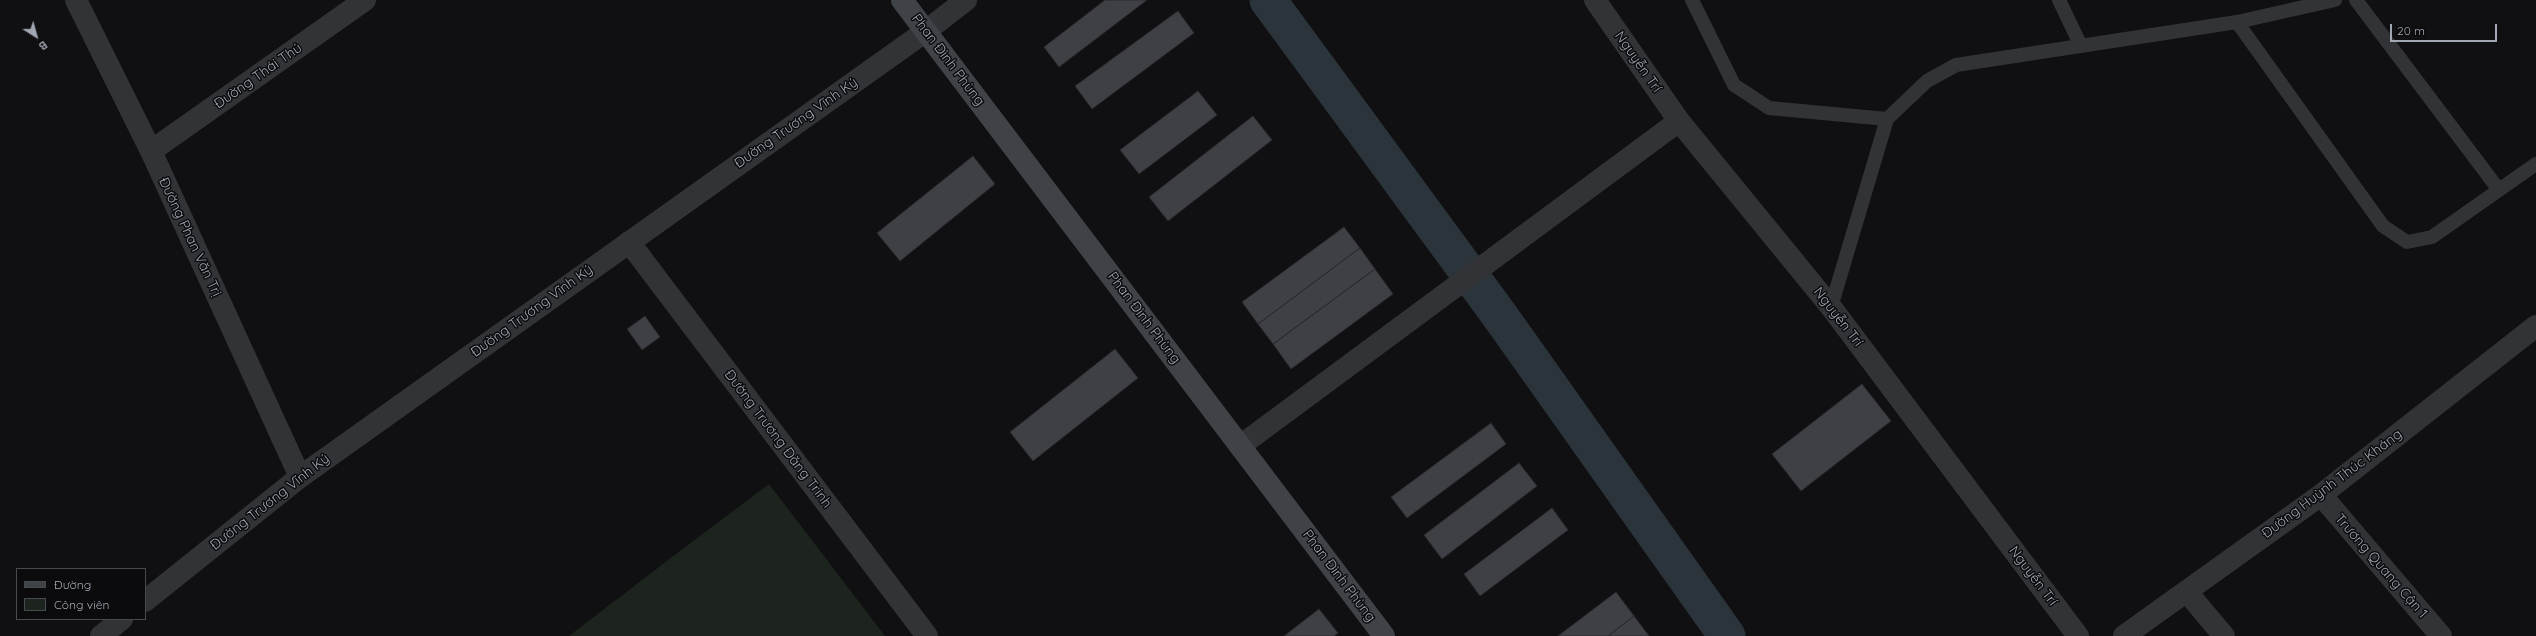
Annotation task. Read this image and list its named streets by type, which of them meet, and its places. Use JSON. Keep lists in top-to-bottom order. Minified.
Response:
{"streets":{"street":["Phan Đình Phùng","Nguyễn Trí","Đường Thái Thú","Đường Trương Vĩnh Ký","Đường Phan Văn Trị","Đường Trương Đăng Trinh","Đường Huỳnh Thúc Kháng","Trương Quang Cận 1"]},"crossings":[["Phan Đình Phùng","Đường Trương Vĩnh Ký"],["Đường Thái Thú","Đường Phan Văn Trị"],["Đường Trương Vĩnh Ký","Đường Phan Văn Trị"],["Đường Trương Vĩnh Ký","Đường Trương Đăng Trinh"],["Đường Huỳnh Thúc Kháng","Trương Quang Cận 1"]],"legend":["Đường","Công viên"],"scale_bar":"20 m","north":"bottom right"}
